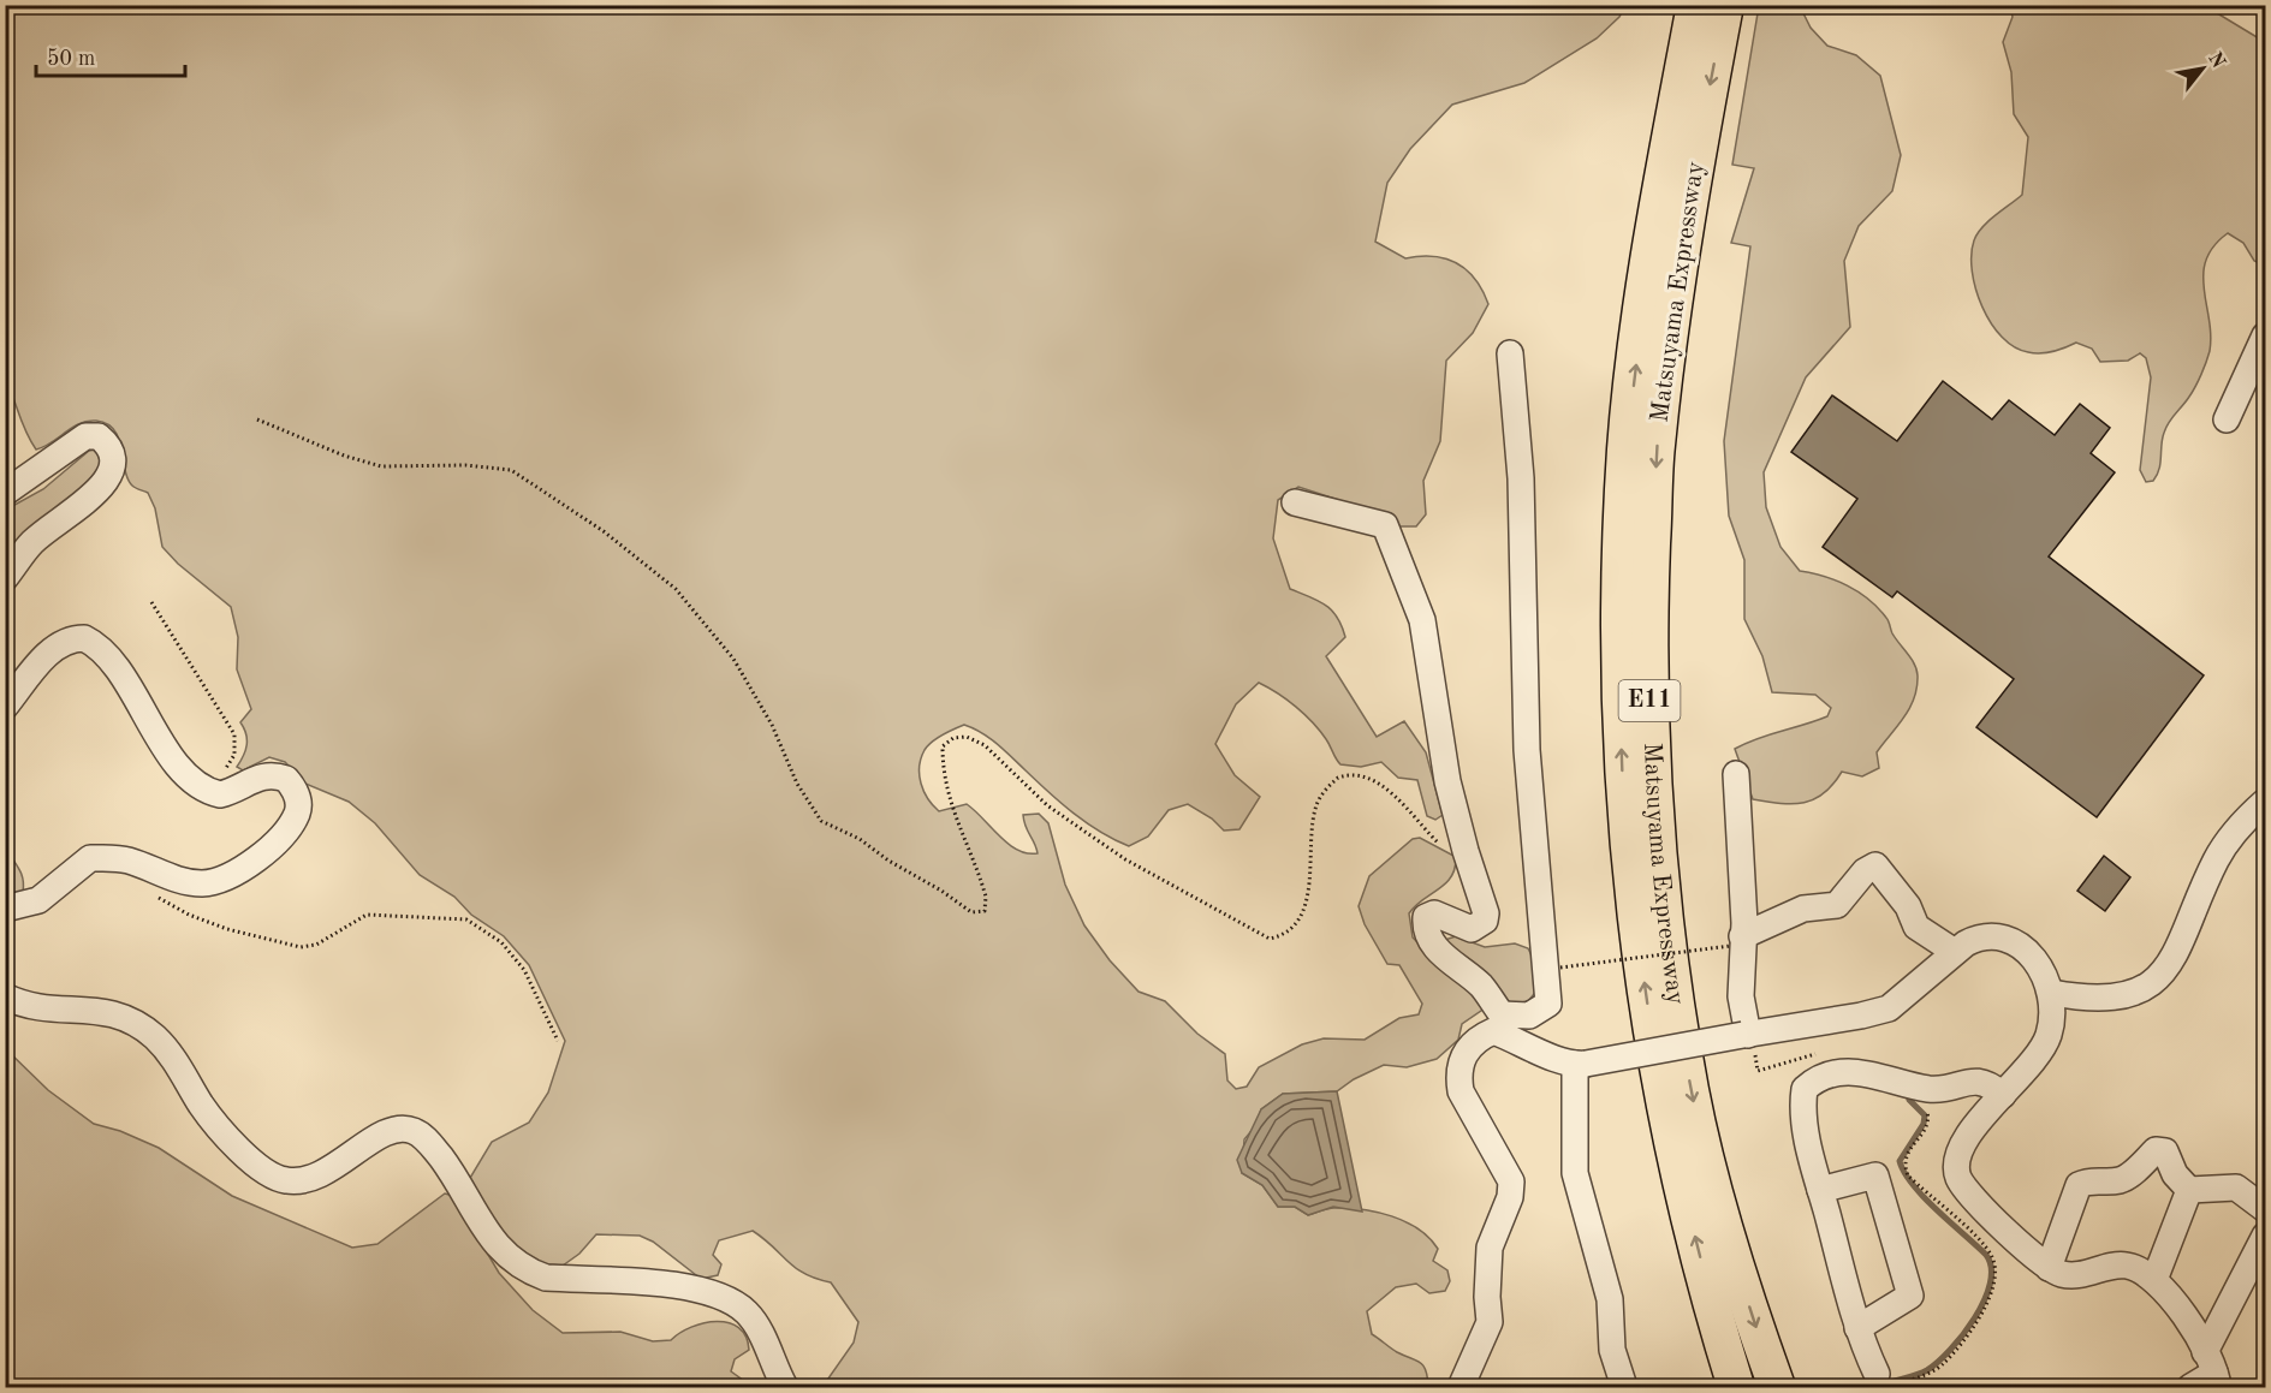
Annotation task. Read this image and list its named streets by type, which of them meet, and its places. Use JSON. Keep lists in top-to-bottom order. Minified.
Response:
{"streets":{"highway":["Matsuyama Expressway","E11"]},"scale_bar":"50 m","north":"top right"}
